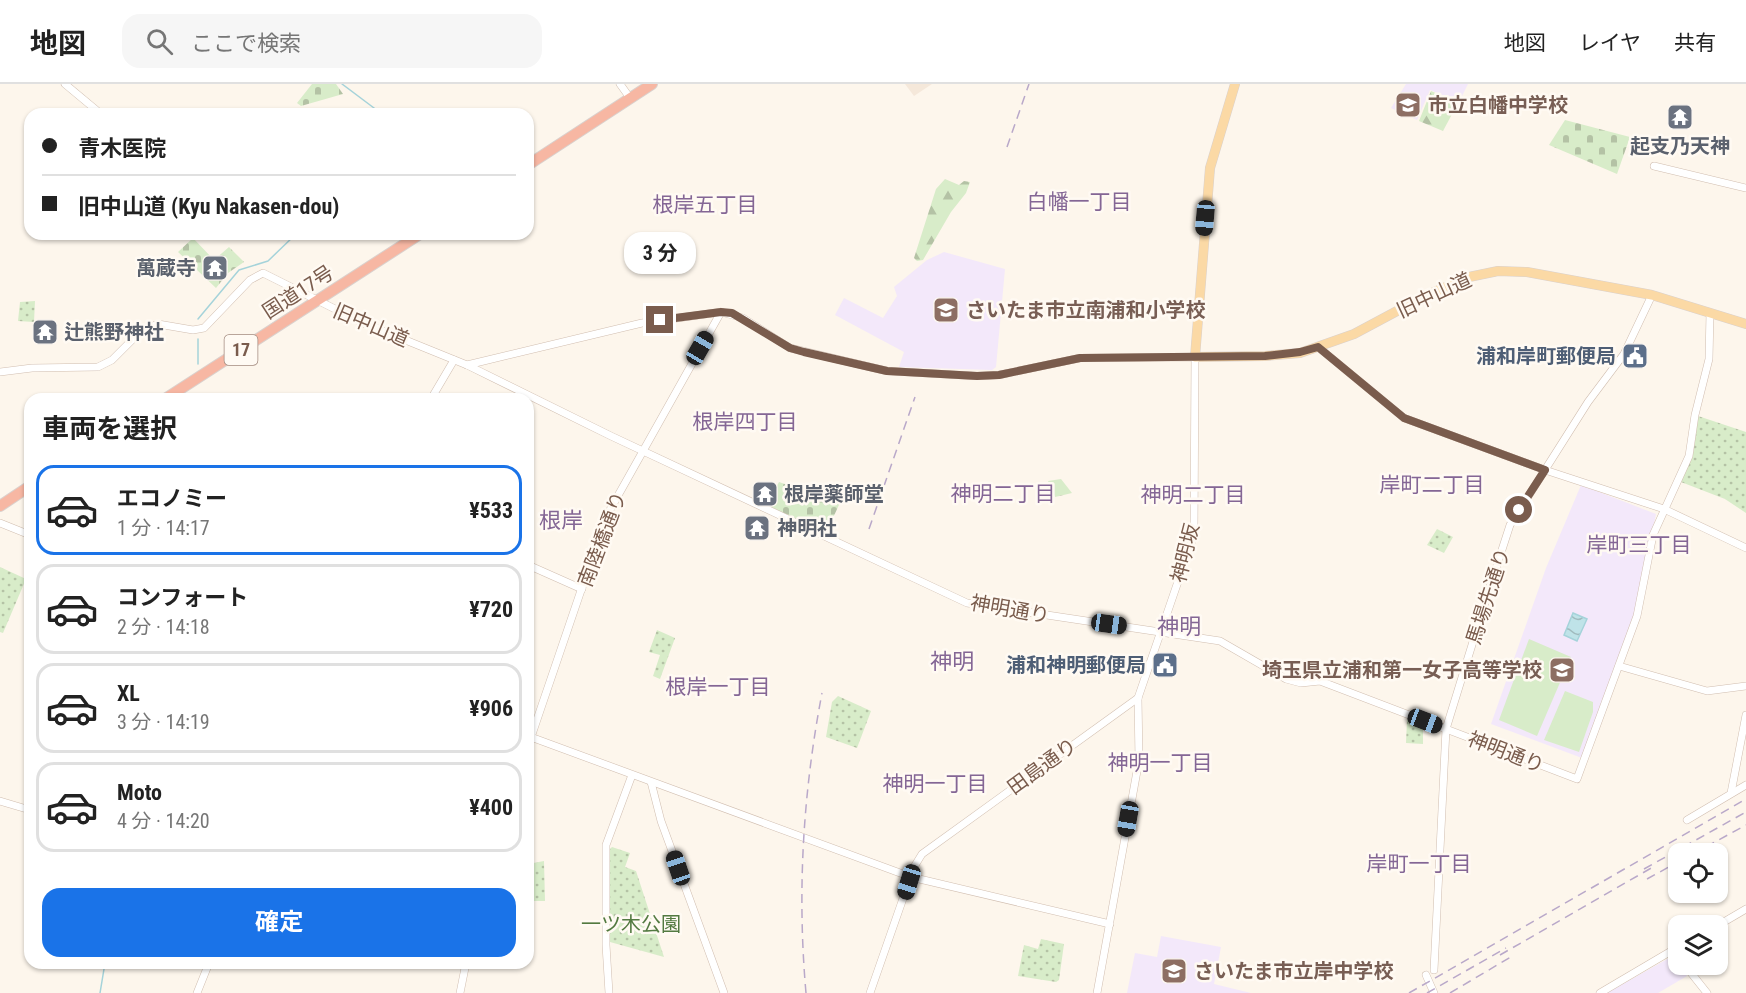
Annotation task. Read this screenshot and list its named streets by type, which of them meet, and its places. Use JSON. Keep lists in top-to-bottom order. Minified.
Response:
{"streets":{"highway":["国道17号","17"],"main road":["旧中山道"],"street":["南陸橋通り","神明坂","馬場先通り","神明通り","田島通り"]},"crossings":[["国道17号","旧中山道"],["旧中山道","神明坂"],["旧中山道","馬場先通り"],["旧中山道","神明通り"],["南陸橋通り","神明通り"],["神明坂","神明通り"],["神明坂","田島通り"],["馬場先通り","神明通り"]],"districts":["白幡一丁目","根岸五丁目","根岸四丁目","岸町二丁目","神明二丁目","神明二丁目","根岸","岸町三丁目","神明","神明","根岸一丁目","神明一丁目","神明一丁目","岸町一丁目"],"parks":["一ツ木公園"],"places":{"school or university":["市立白幡中学校","さいたま市立南浦和小学校","埼玉県立浦和第一女子高等学校","さいたま市立岸中学校"],"temple":["起支乃天神","萬蔵寺","辻熊野神社","根岸薬師堂","神明社"],"public building":["浦和岸町郵便局","浦和神明郵便局"]},"page":{"header":"地図","search":"ここで検索","nav":["地図","レイヤ","共有"],"banner":["青木医院","旧中山道 (Kyu Nakasen-dou)"],"bubble":"3 分","heading":"車両を選択","list":[{"name":"エコノミー","note":"1 分 · 14:17","value":"¥533"},{"name":"コンフォート","note":"2 分 · 14:18","value":"¥720"},{"name":"XL","note":"3 分 · 14:19","value":"¥906"},{"name":"Moto","note":"4 分 · 14:20","value":"¥400"}],"buttons":"確定"}}
